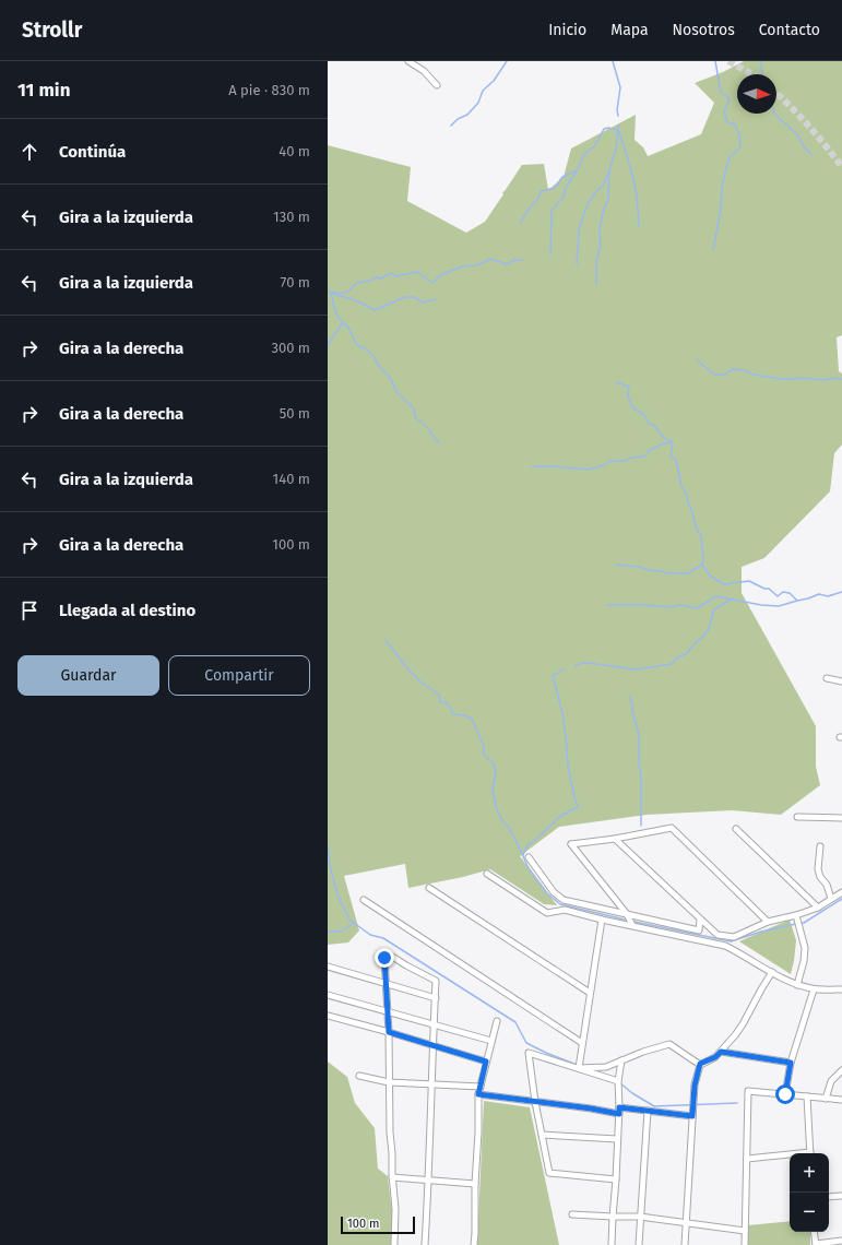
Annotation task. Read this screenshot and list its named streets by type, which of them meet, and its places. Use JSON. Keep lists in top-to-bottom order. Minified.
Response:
{"scale_bar":"100 m","north":"right","page":{"header":"Strollr","nav":["Inicio","Mapa","Nosotros","Contacto"],"heading":["11 min","A pie · 830 m"],"list":[["Continúa","40 m"],["Gira a la izquierda","130 m"],["Gira a la izquierda","70 m"],["Gira a la derecha","300 m"],["Gira a la derecha","50 m"],["Gira a la izquierda","140 m"],["Gira a la derecha","100 m"],"Llegada al destino"],"buttons":["Guardar","Compartir"],"map_buttons":["+","−"],"scale":"100 m"}}
